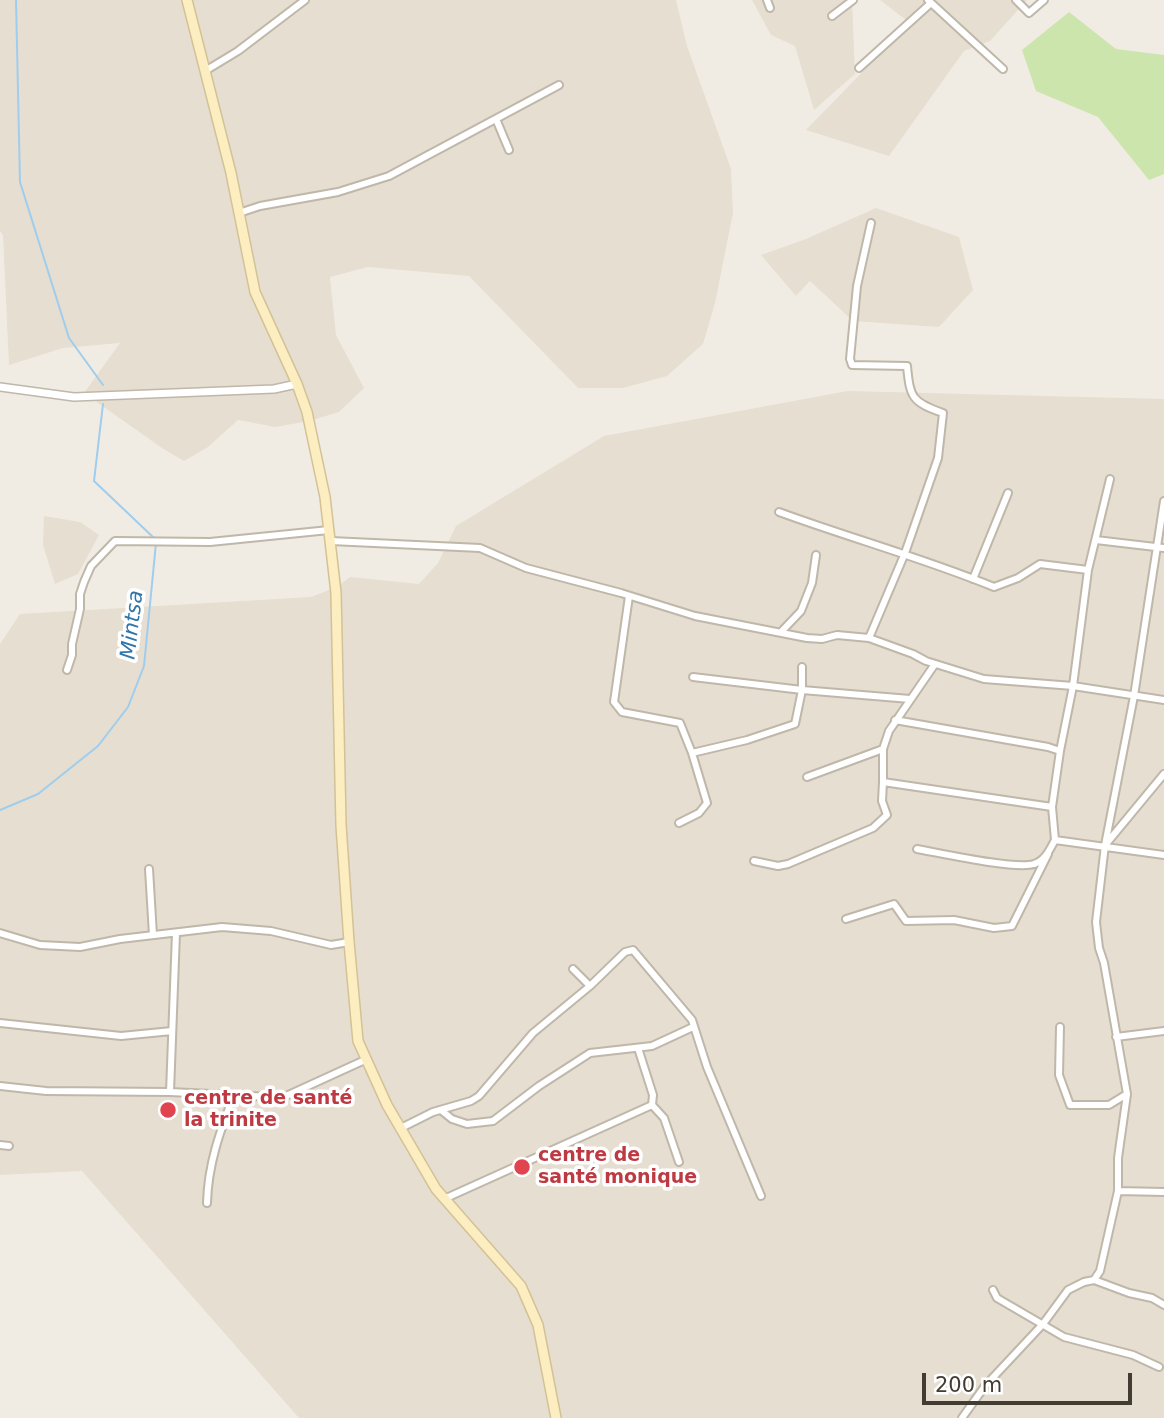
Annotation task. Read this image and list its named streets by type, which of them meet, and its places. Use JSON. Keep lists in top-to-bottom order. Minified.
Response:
{"water":["Mintsa"],"places":["centre de santé la trinite","centre de santé monique"],"scale_bar":"200 m"}
